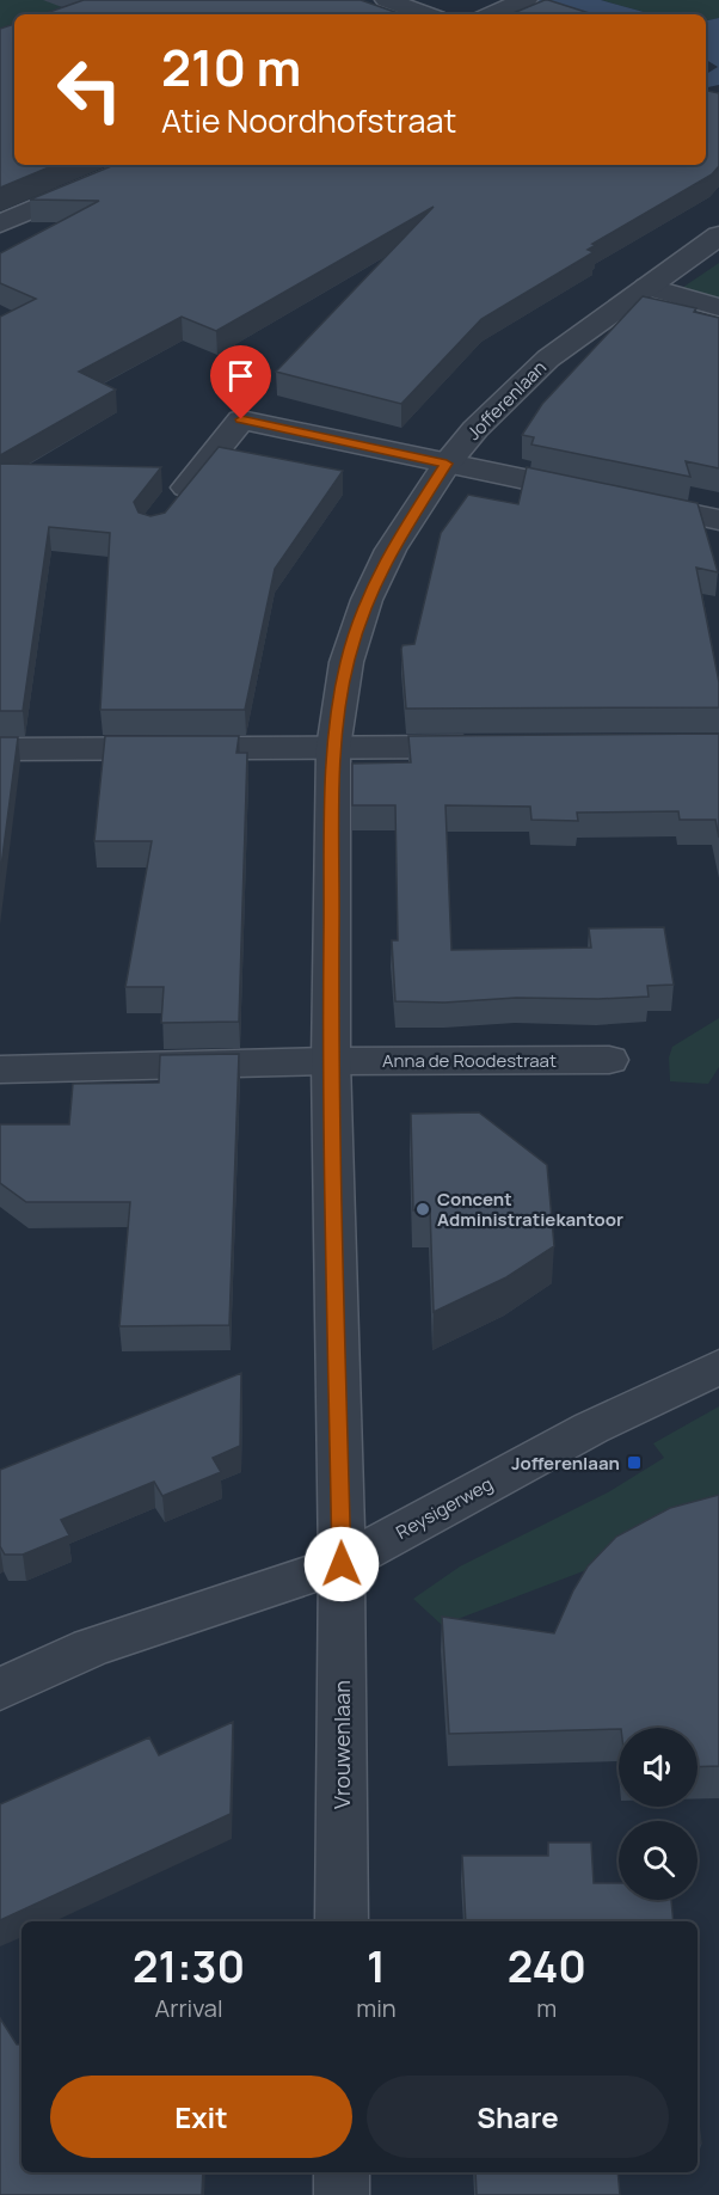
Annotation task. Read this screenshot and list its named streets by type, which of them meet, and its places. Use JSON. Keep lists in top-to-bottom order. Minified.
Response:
{"streets":{"street":["Jofferenlaan","Anna de Roodestraat","Reysigerweg","Vrouwenlaan"]},"crossings":[["Jofferenlaan","Anna de Roodestraat"],["Jofferenlaan","Reysigerweg"],["Jofferenlaan","Vrouwenlaan"],["Reysigerweg","Vrouwenlaan"]],"places":{"other":["Concent Administratiekantoor"],"transit":["Jofferenlaan"]},"page":{"turn":["210 m","Atie Noordhofstraat"],"eta":["21:30","Arrival","1","min","240","m"],"buttons":["Exit","Share"]}}
